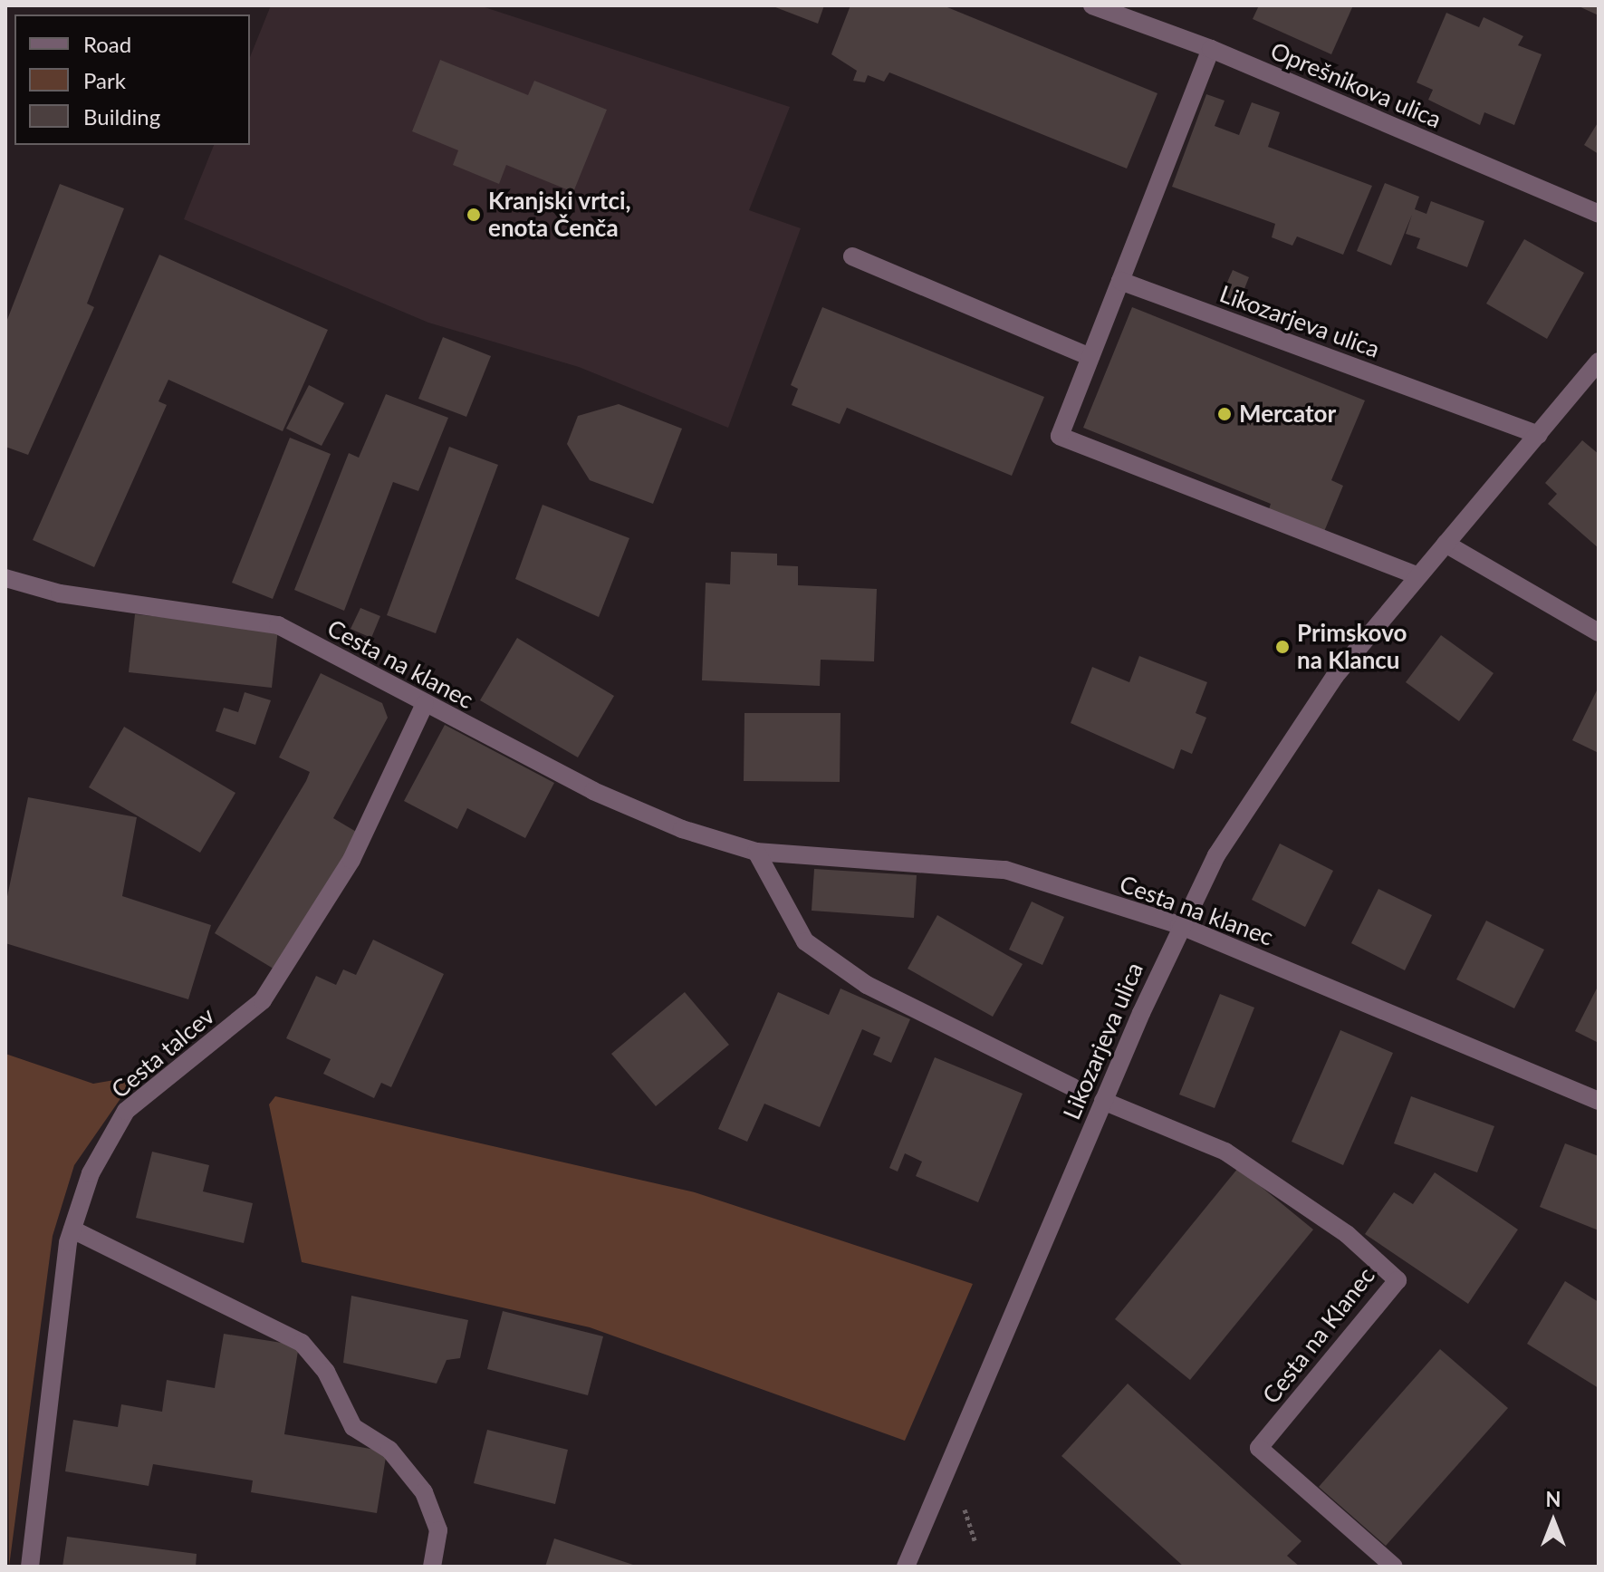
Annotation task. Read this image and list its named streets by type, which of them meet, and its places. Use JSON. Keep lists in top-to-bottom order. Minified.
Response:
{"streets":{"street":["Oprešnikova ulica","Likozarjeva ulica","Cesta na klanec","Cesta talcev","Cesta na Klanec"]},"crossings":[["Likozarjeva ulica","Cesta na klanec"],["Likozarjeva ulica","Cesta na Klanec"],["Cesta na klanec","Cesta talcev"]],"places":["Kranjski vrtci, enota Čenča","Mercator","Primskovo na Klancu"],"legend":["Road","Park","Building"],"north":"top"}
